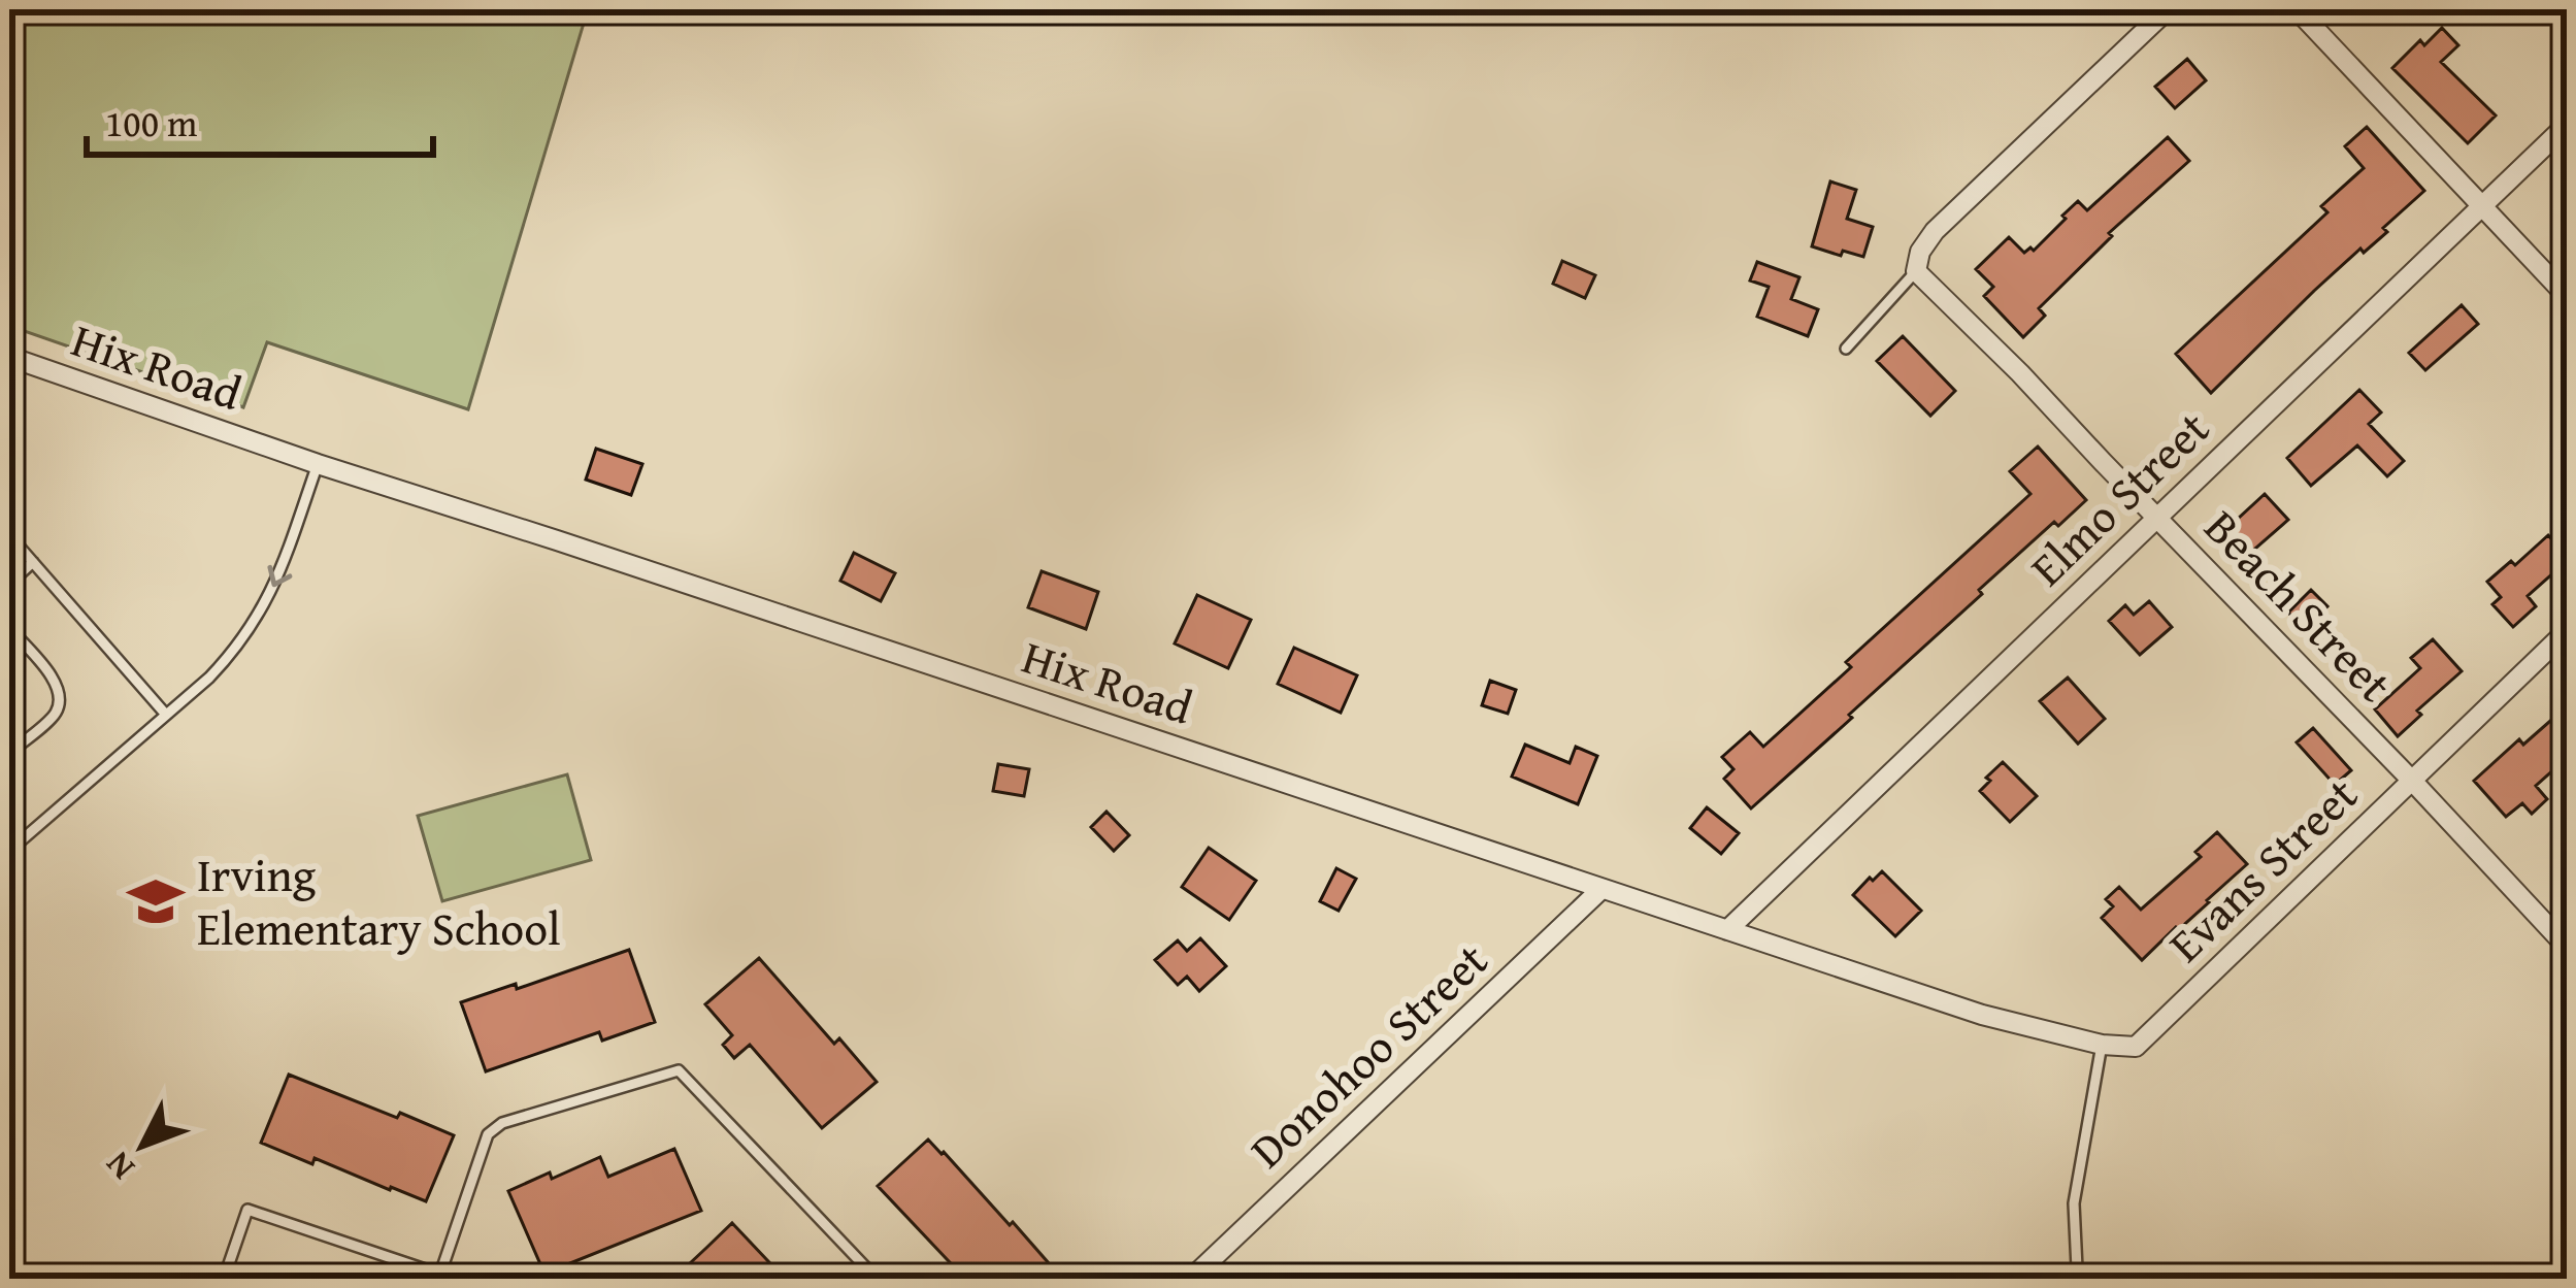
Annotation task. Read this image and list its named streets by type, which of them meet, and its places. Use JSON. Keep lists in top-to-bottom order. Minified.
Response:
{"streets":{"street":["Hix Road","Elmo Street","Beach Street","Evans Street","Donohoo Street"]},"crossings":[["Hix Road","Elmo Street"],["Hix Road","Evans Street"],["Hix Road","Donohoo Street"],["Elmo Street","Beach Street"],["Beach Street","Evans Street"]],"places":{"school or university":["Irving Elementary School"]},"scale_bar":"100 m","north":"bottom left"}
